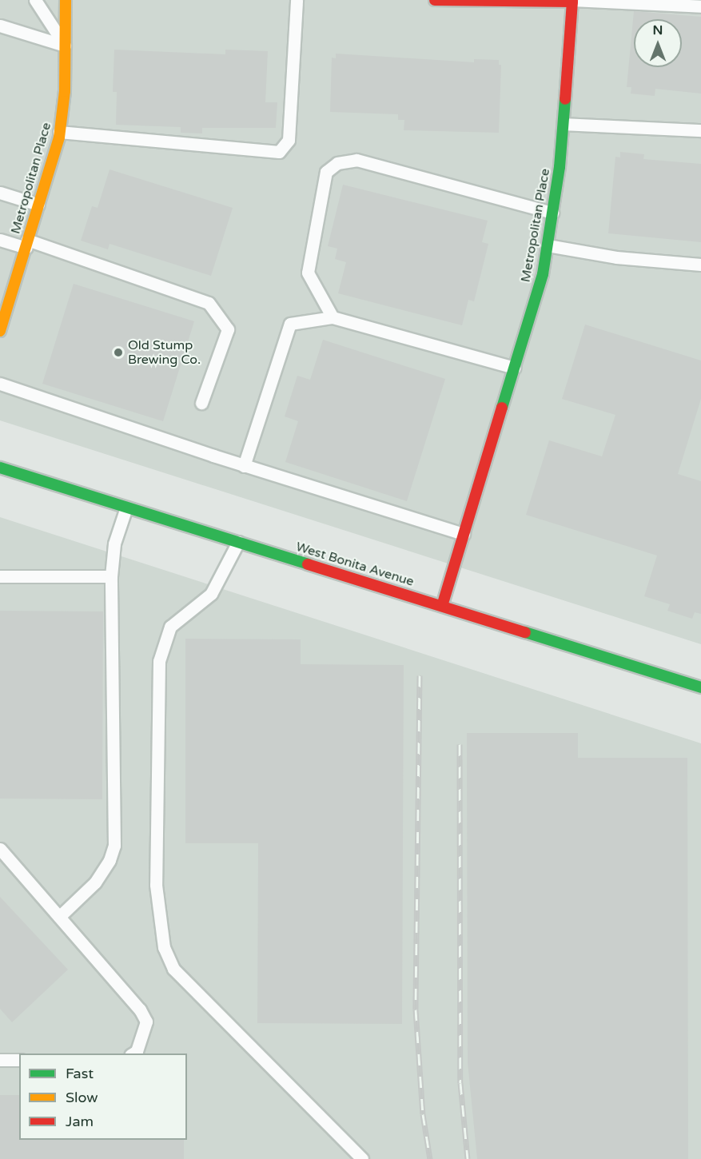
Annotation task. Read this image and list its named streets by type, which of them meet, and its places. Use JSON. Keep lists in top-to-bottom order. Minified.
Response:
{"streets":{"street":["Metropolitan Place","West Bonita Avenue"]},"crossings":[["Metropolitan Place","West Bonita Avenue"]],"places":["Old Stump Brewing Co."],"legend":["Fast","Slow","Jam"],"north":"top"}
